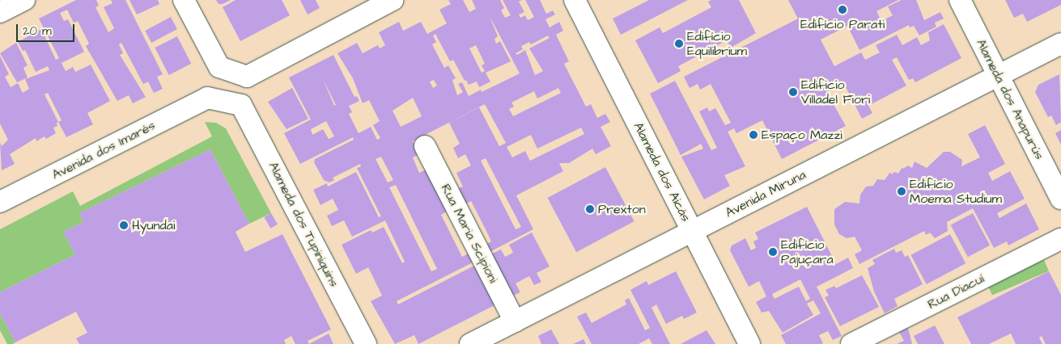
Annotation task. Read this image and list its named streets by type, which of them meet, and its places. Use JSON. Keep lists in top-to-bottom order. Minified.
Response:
{"streets":{"street":["Alameda dos Anapurús","Avenida dos Imarés","Alameda dos Aicás","Avenida Miruna","Alameda dos Tupiniquins","Rua Maria Scipioni","Rua Diacuí"]},"crossings":[["Alameda dos Anapurús","Avenida Miruna"],["Alameda dos Aicás","Avenida Miruna"],["Avenida Miruna","Rua Maria Scipioni"]],"places":["Edifício Parati","Edifício Equilibrium","Edificio Villadel Fiori","Espaço Mazzi","Edifício Moema Studium","Prexton","Hyundai","Edifício Pajuçara"],"scale_bar":"20 m"}
